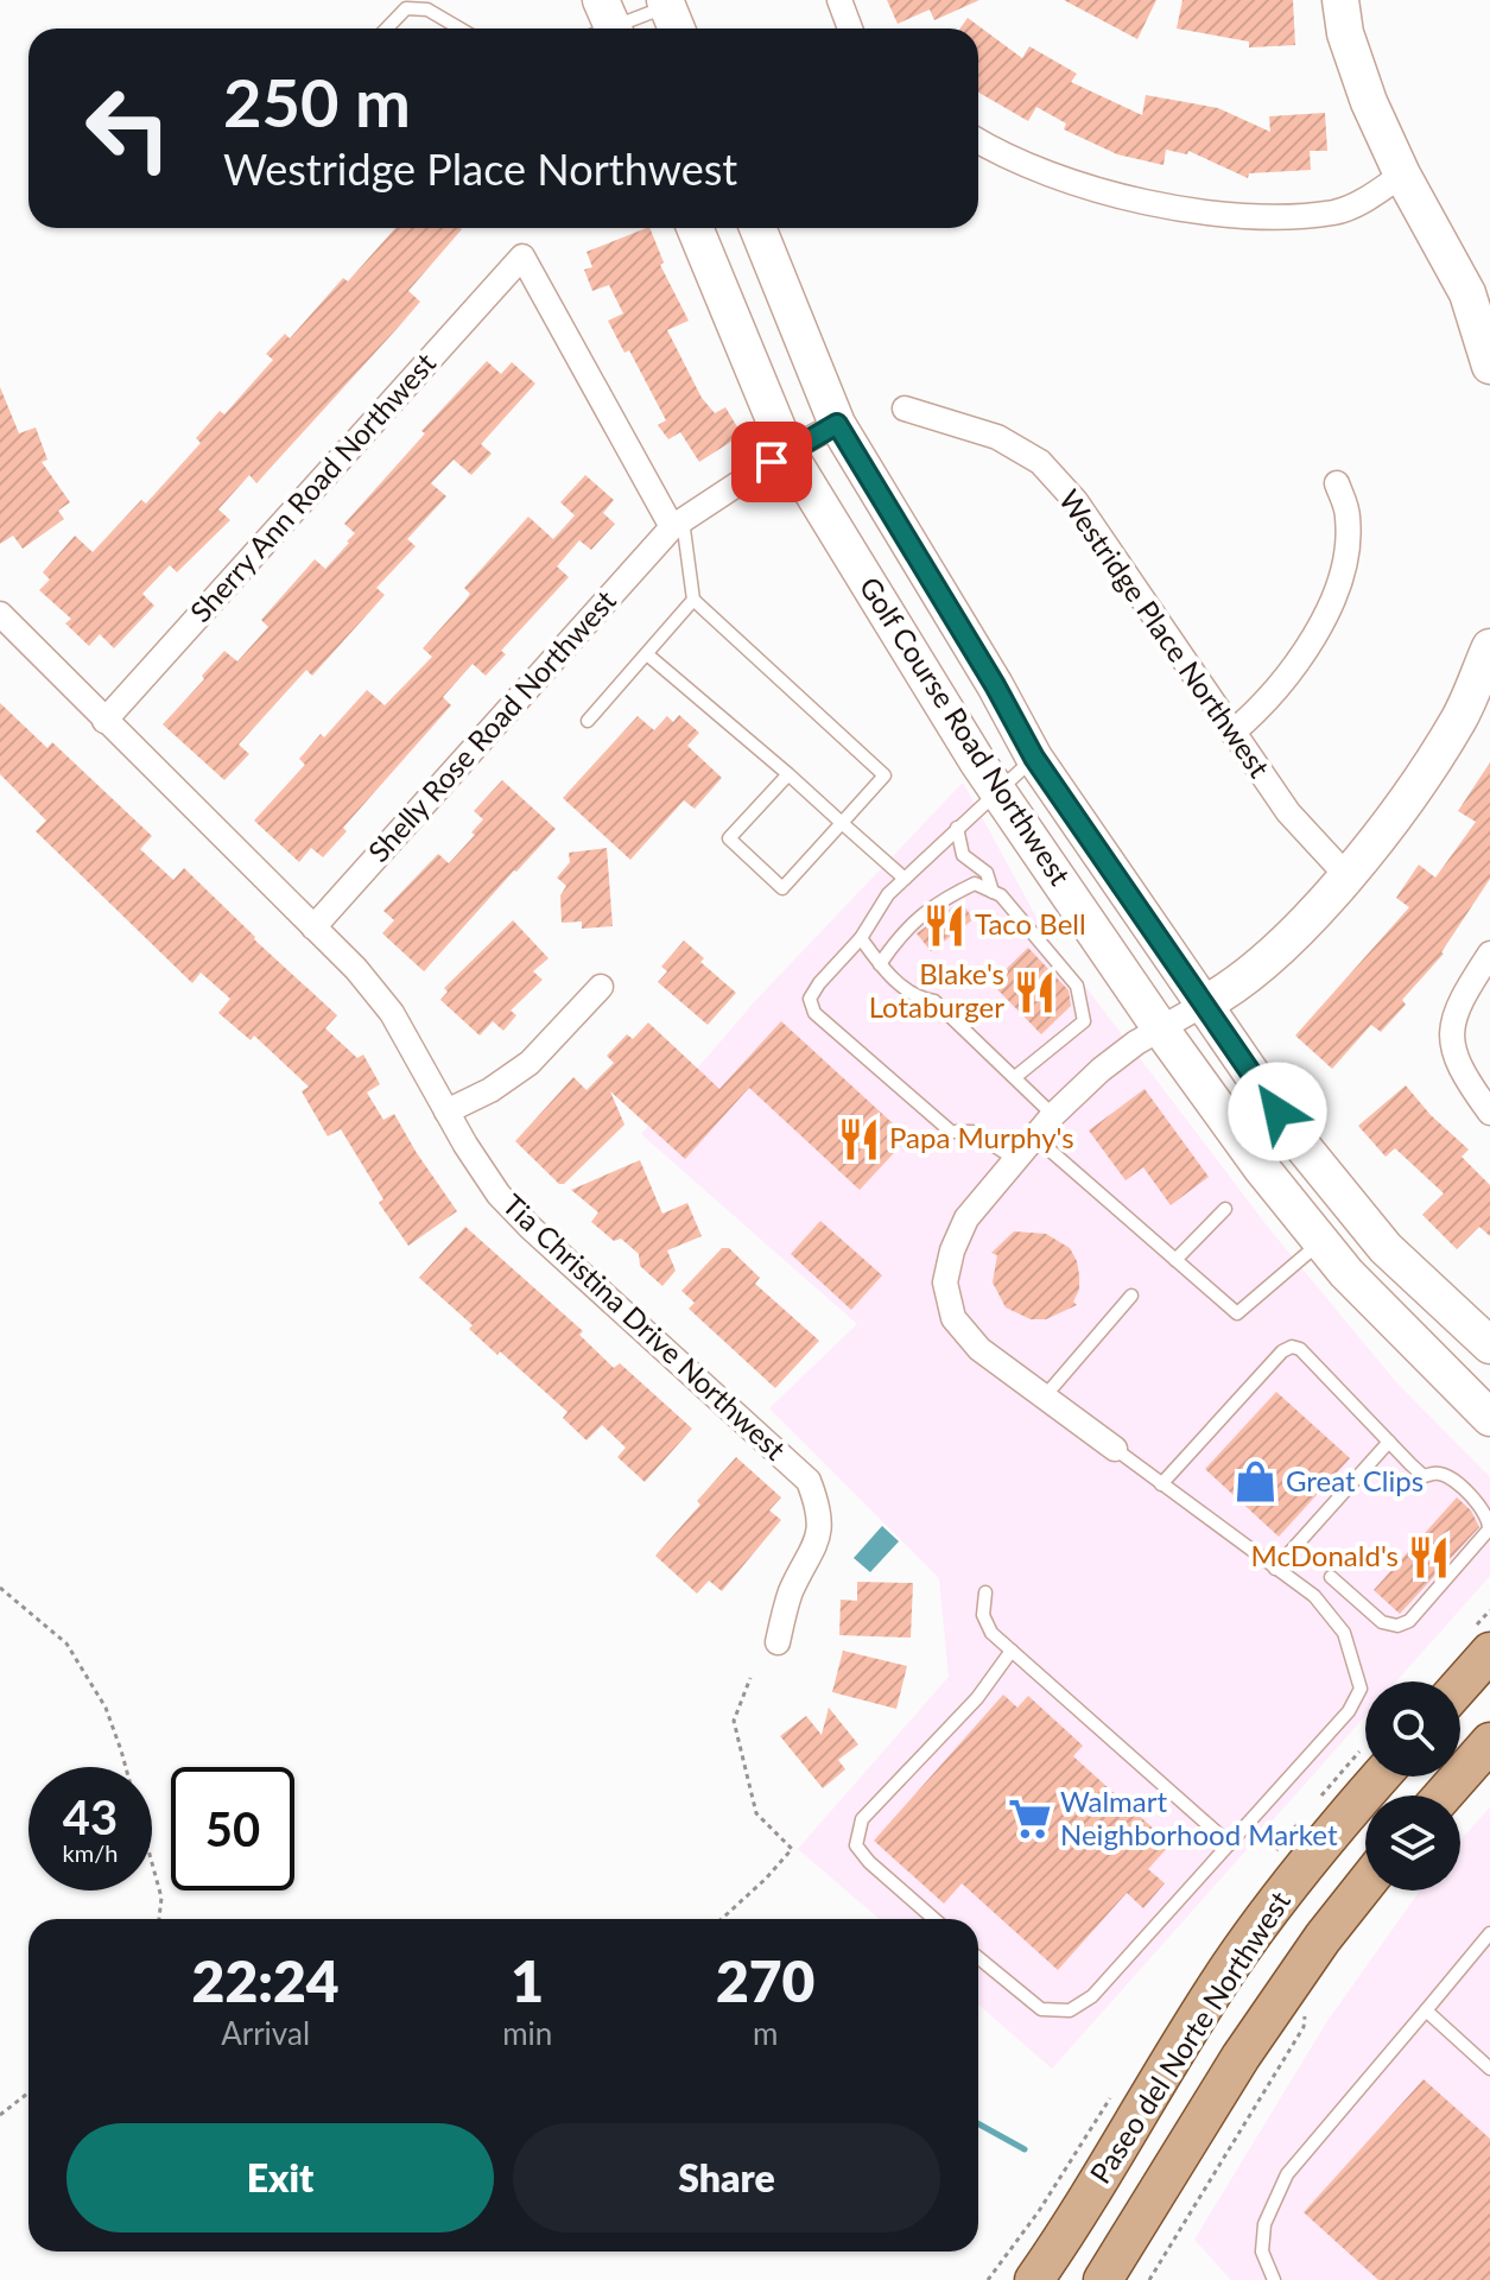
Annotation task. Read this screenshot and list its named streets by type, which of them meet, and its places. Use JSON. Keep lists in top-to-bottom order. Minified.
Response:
{"streets":{"main road":["Golf Course Road Northwest","Paseo del Norte Northwest"],"street":["Sherry Ann Road Northwest","Westridge Place Northwest","Shelly Rose Road Northwest","Tia Christina Drive Northwest"]},"crossings":[["Sherry Ann Road Northwest","Shelly Rose Road Northwest"],["Sherry Ann Road Northwest","Tia Christina Drive Northwest"],["Shelly Rose Road Northwest","Tia Christina Drive Northwest"]],"places":{"restaurant":["Taco Bell","Blake's Lotaburger","Papa Murphy's","McDonald's"],"shop":["Great Clips"],"supermarket":["Walmart Neighborhood Market"]},"page":{"turn":["250 m","Westridge Place Northwest"],"speed":"43 km/h","limit":"50","eta":["22:24","Arrival","1","min","270","m"],"buttons":["Exit","Share"]}}
